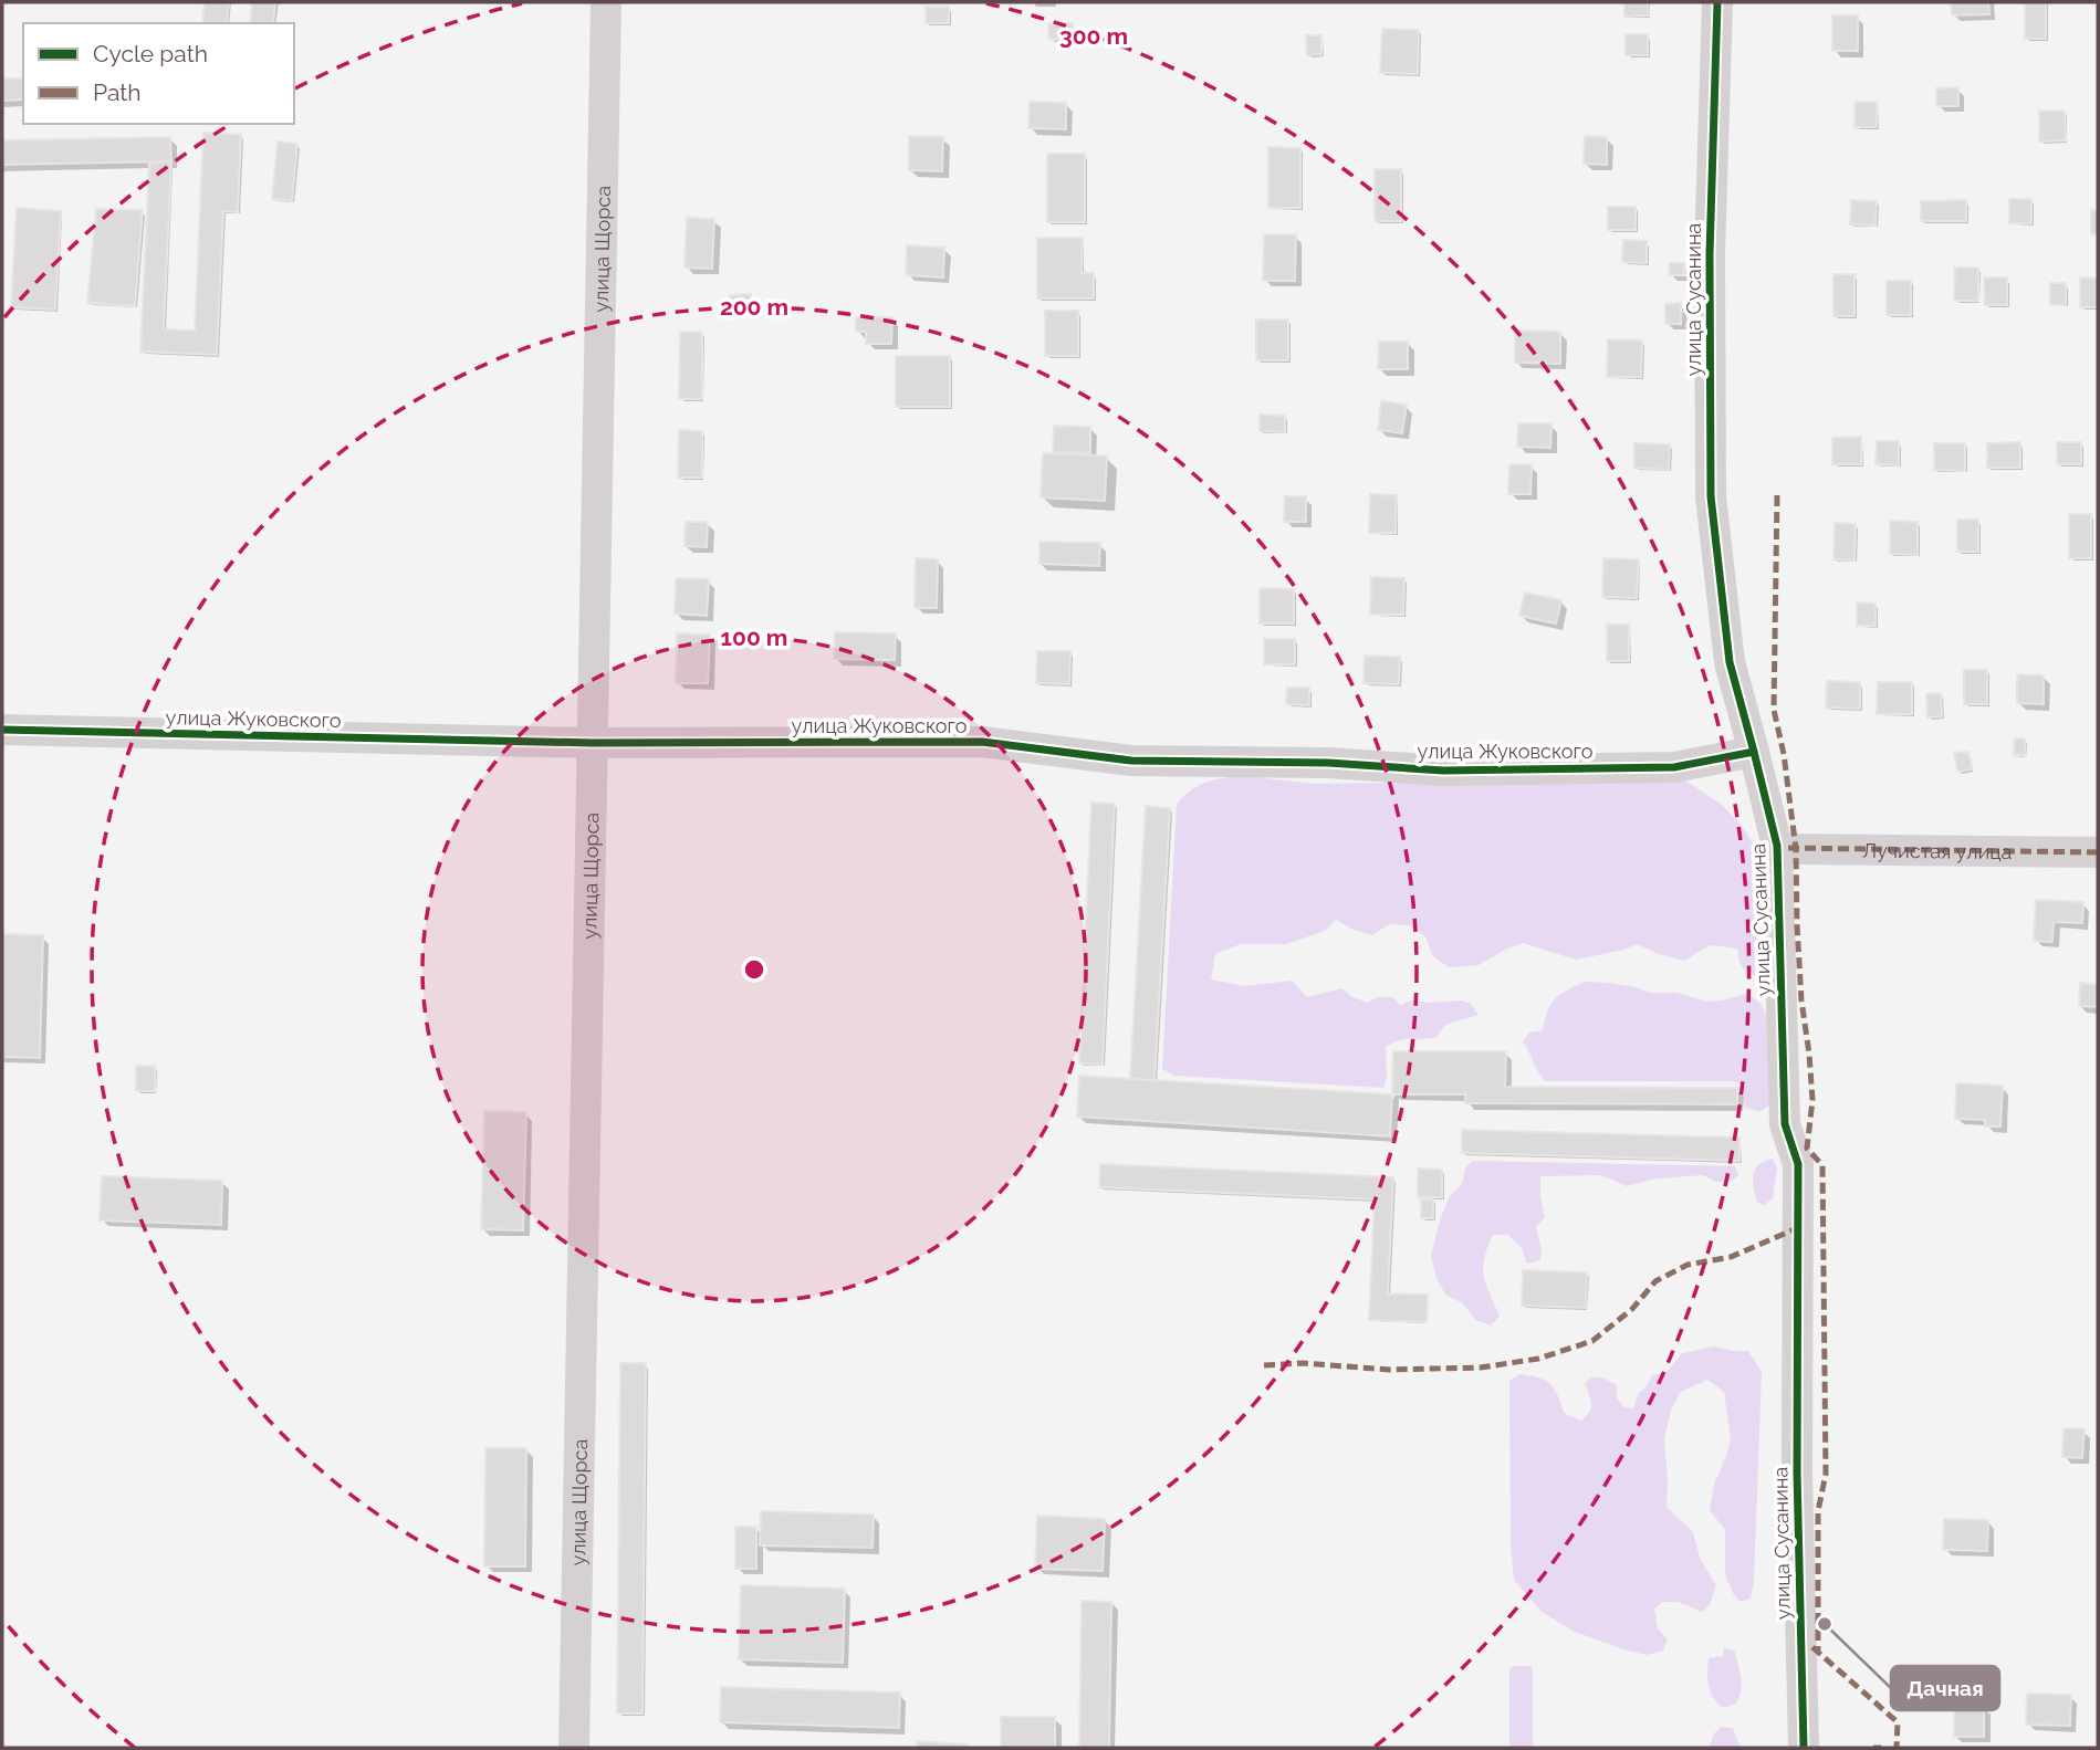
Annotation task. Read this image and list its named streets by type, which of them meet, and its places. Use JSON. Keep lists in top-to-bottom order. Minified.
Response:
{"streets":{"street":["улица Щорса","улица Сусанина","улица Жуковского","Лучистая улица"]},"crossings":[["улица Щорса","улица Жуковского"],["улица Сусанина","улица Жуковского"],["улица Сусанина","Лучистая улица"]],"places":["Дачная"],"legend":["Cycle path","Path"],"rings":["300 m","200 m","100 m"]}
